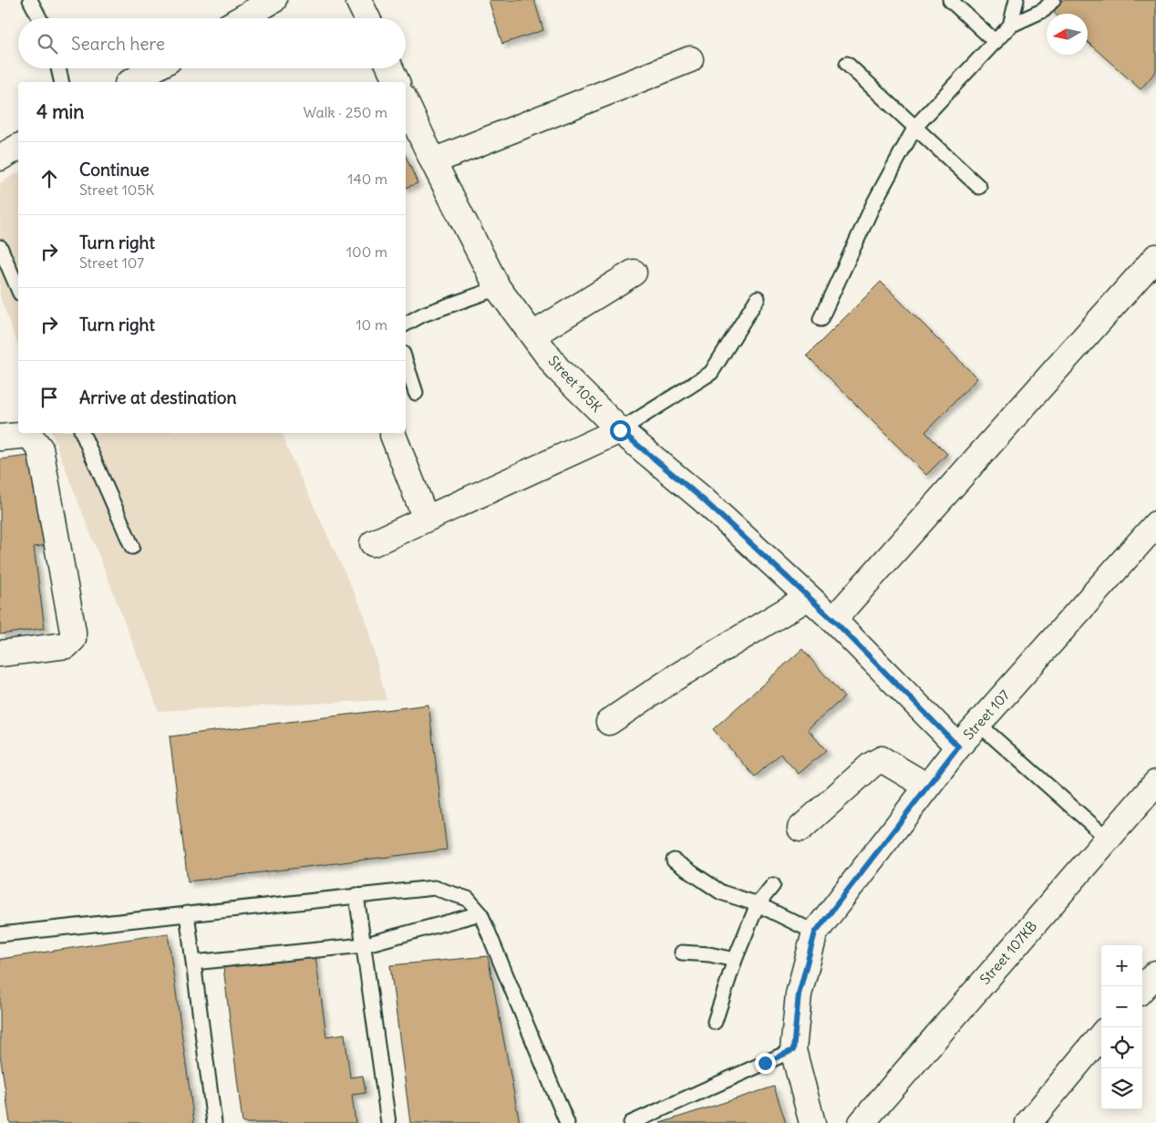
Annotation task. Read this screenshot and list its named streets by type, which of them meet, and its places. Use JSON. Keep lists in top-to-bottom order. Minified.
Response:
{"streets":{"street":["Street 105K","Street 107","Street 107KB"]},"crossings":[["Street 105K","Street 107"]],"north":"left","page":{"search":"Search here","heading":["4 min","Walk · 250 m"],"list":[["Continue","Street 105K","140 m"],["Turn right","Street 107","100 m"],["Turn right","10 m"],"Arrive at destination"],"map_buttons":["+","−"]}}
